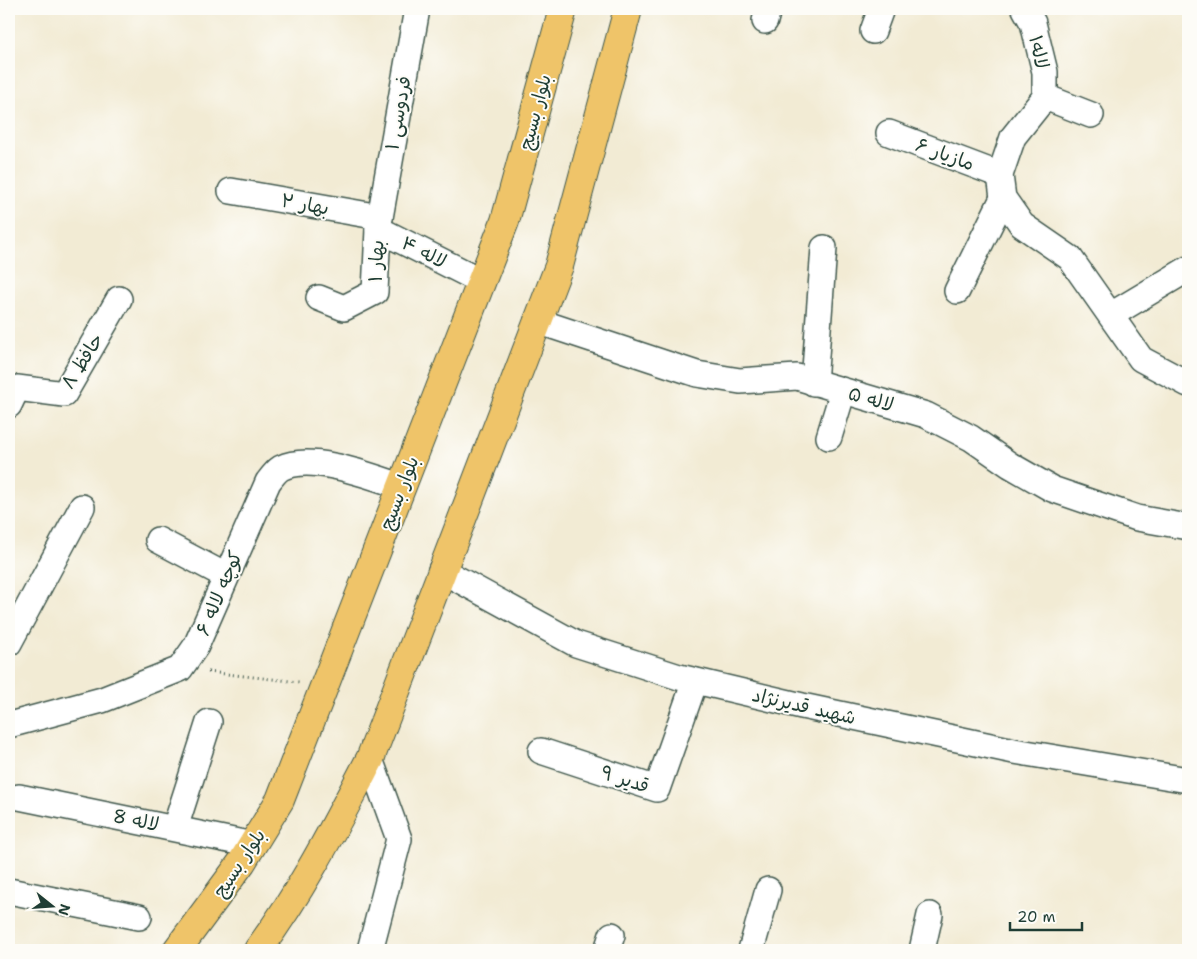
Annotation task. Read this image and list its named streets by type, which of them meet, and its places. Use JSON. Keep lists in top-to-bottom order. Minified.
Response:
{"streets":{"main road":["بلوار بسیج"],"street":["لاله۱","فردوسی ۱","مازیار ۶","بهار ۲","لاله ۴","بهار ۱","حافظ ۸","لاله ۵","کوچه لاله ۶","شهید قدیرنژاد","قدیر ۹","لاله 8"]},"crossings":[["بلوار بسیج","لاله ۴"],["بلوار بسیج","کوچه لاله ۶"],["بلوار بسیج","لاله 8"],["فردوسی ۱","بهار ۲"],["فردوسی ۱","لاله ۴"],["فردوسی ۱","بهار ۱"],["بهار ۲","لاله ۴"],["بهار ۲","بهار ۱"],["لاله ۴","بهار ۱"],["شهید قدیرنژاد","قدیر ۹"]],"scale_bar":"20 m","north":"right"}
